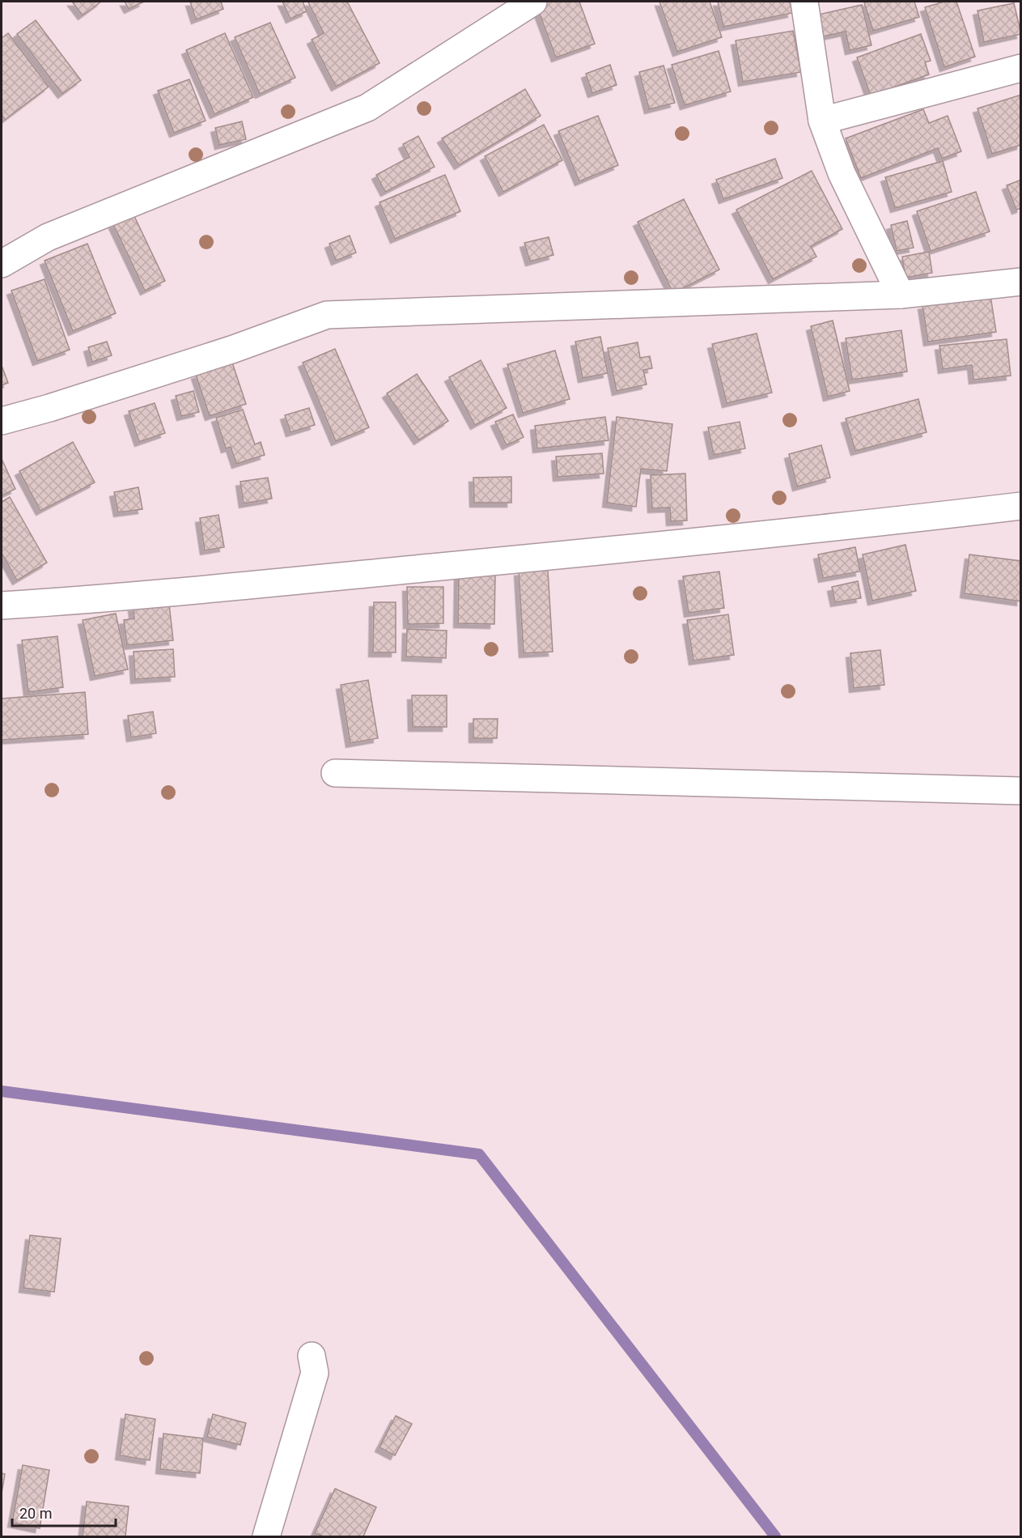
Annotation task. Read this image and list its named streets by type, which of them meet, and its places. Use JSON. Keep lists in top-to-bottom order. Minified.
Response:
{"scale_bar":"20 m"}
